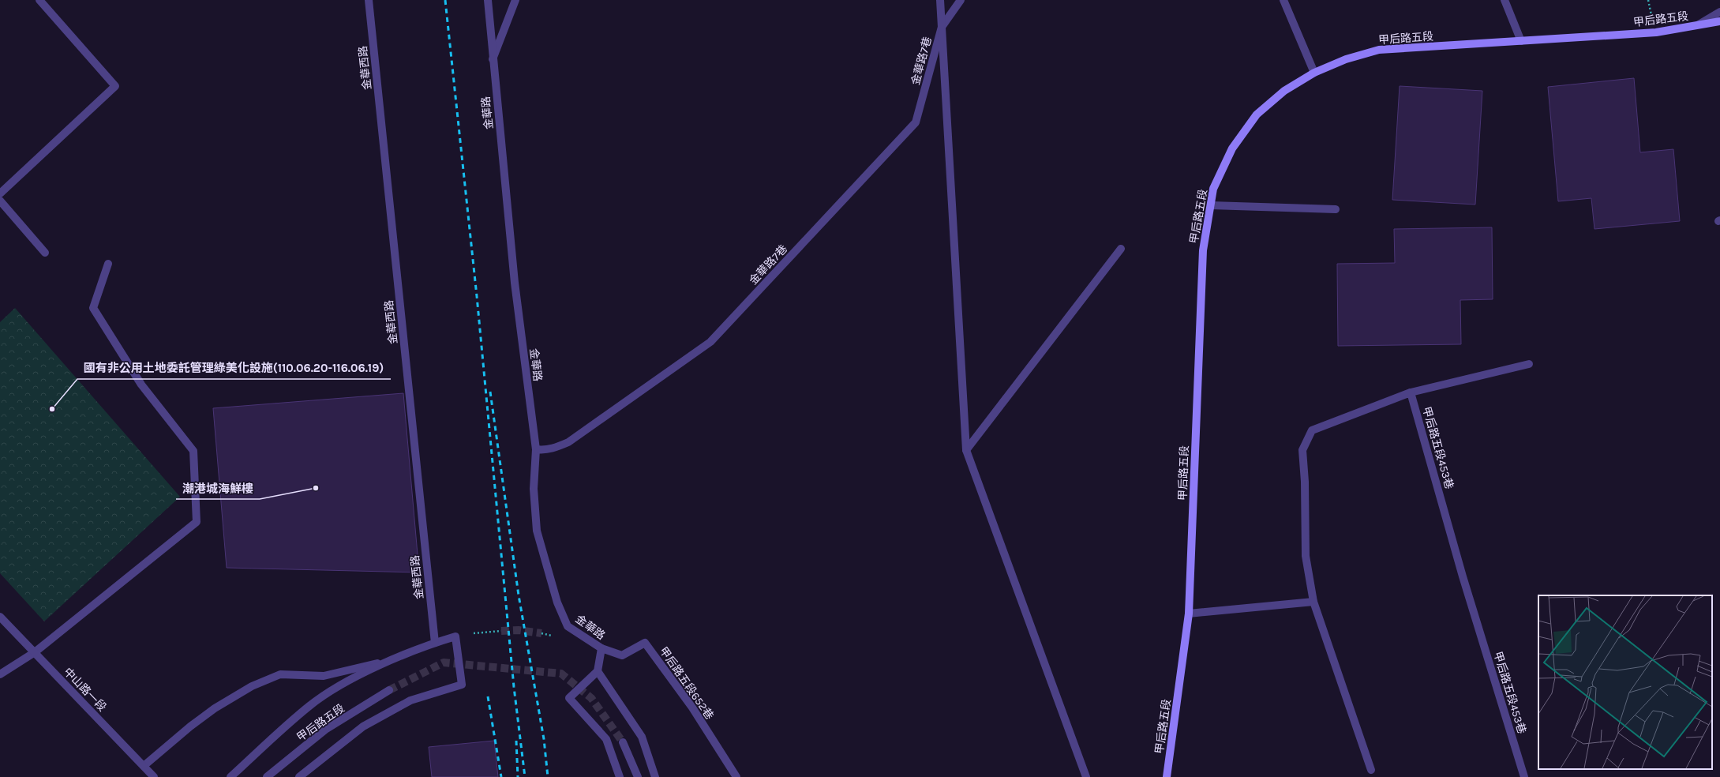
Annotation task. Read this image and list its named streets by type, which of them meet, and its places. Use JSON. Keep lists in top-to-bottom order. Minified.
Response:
{"streets":{"main road":["甲后路五段"],"street":["金華路7巷","金華西路","金華路","甲后路五段453巷","甲后路五段652巷","中山路一段"]},"crossings":[["金華路7巷","金華路"],["金華路","甲后路五段652巷"]],"places":["國有非公用土地委託管理綠美化設施(110.06.20-116.06.19)","潮港城海鮮樓"]}
